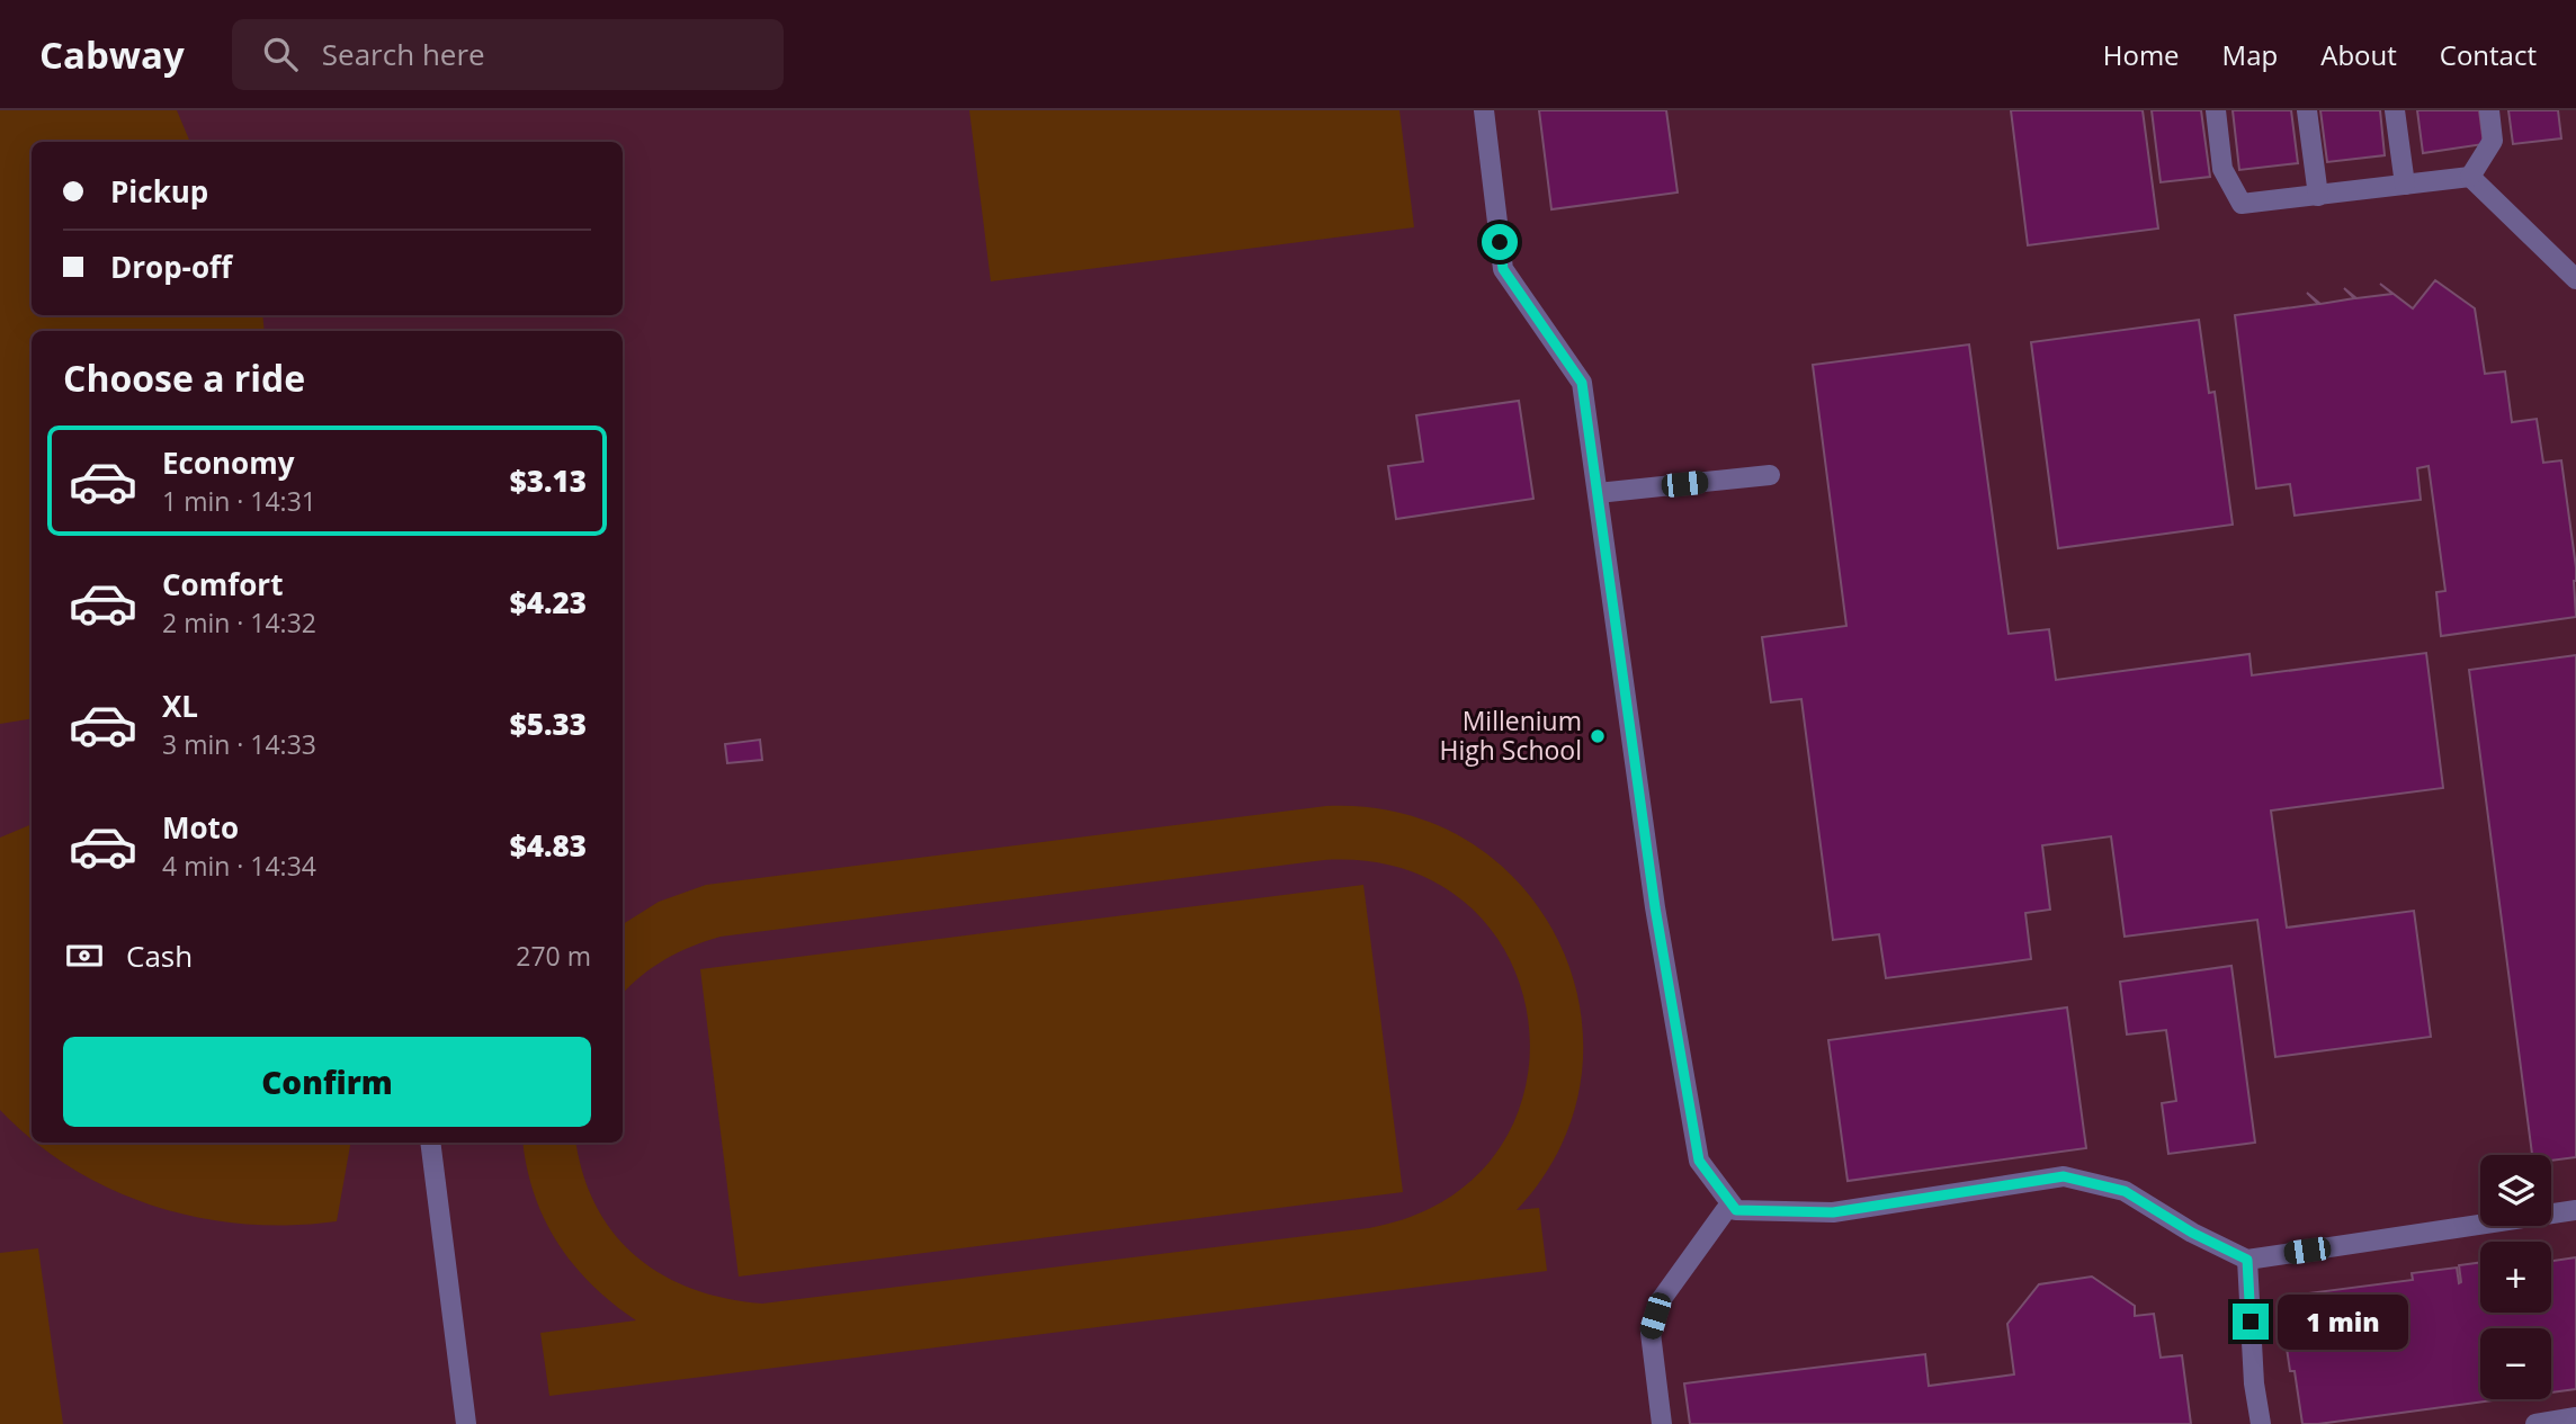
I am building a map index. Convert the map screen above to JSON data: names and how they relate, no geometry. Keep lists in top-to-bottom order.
{
  "places": ["Millenium High School"],
  "page": {
    "header": "Cabway",
    "search": "Search here",
    "nav": [
      "Home",
      "Map",
      "About",
      "Contact"
    ],
    "banner": ["Pickup", "Drop-off"],
    "heading": "Choose a ride",
    "list": [
      {
        "name": "Economy",
        "note": "1 min · 14:31",
        "value": "$3.13"
      },
      {
        "name": "Comfort",
        "note": "2 min · 14:32",
        "value": "$4.23"
      },
      {
        "name": "XL",
        "note": "3 min · 14:33",
        "value": "$5.33"
      },
      {
        "name": "Moto",
        "note": "4 min · 14:34",
        "value": "$4.83"
      }
    ],
    "pay": ["Cash", "270 m"],
    "buttons": "Confirm",
    "map_buttons": ["+", "−"],
    "bubble": "1 min"
  }
}
